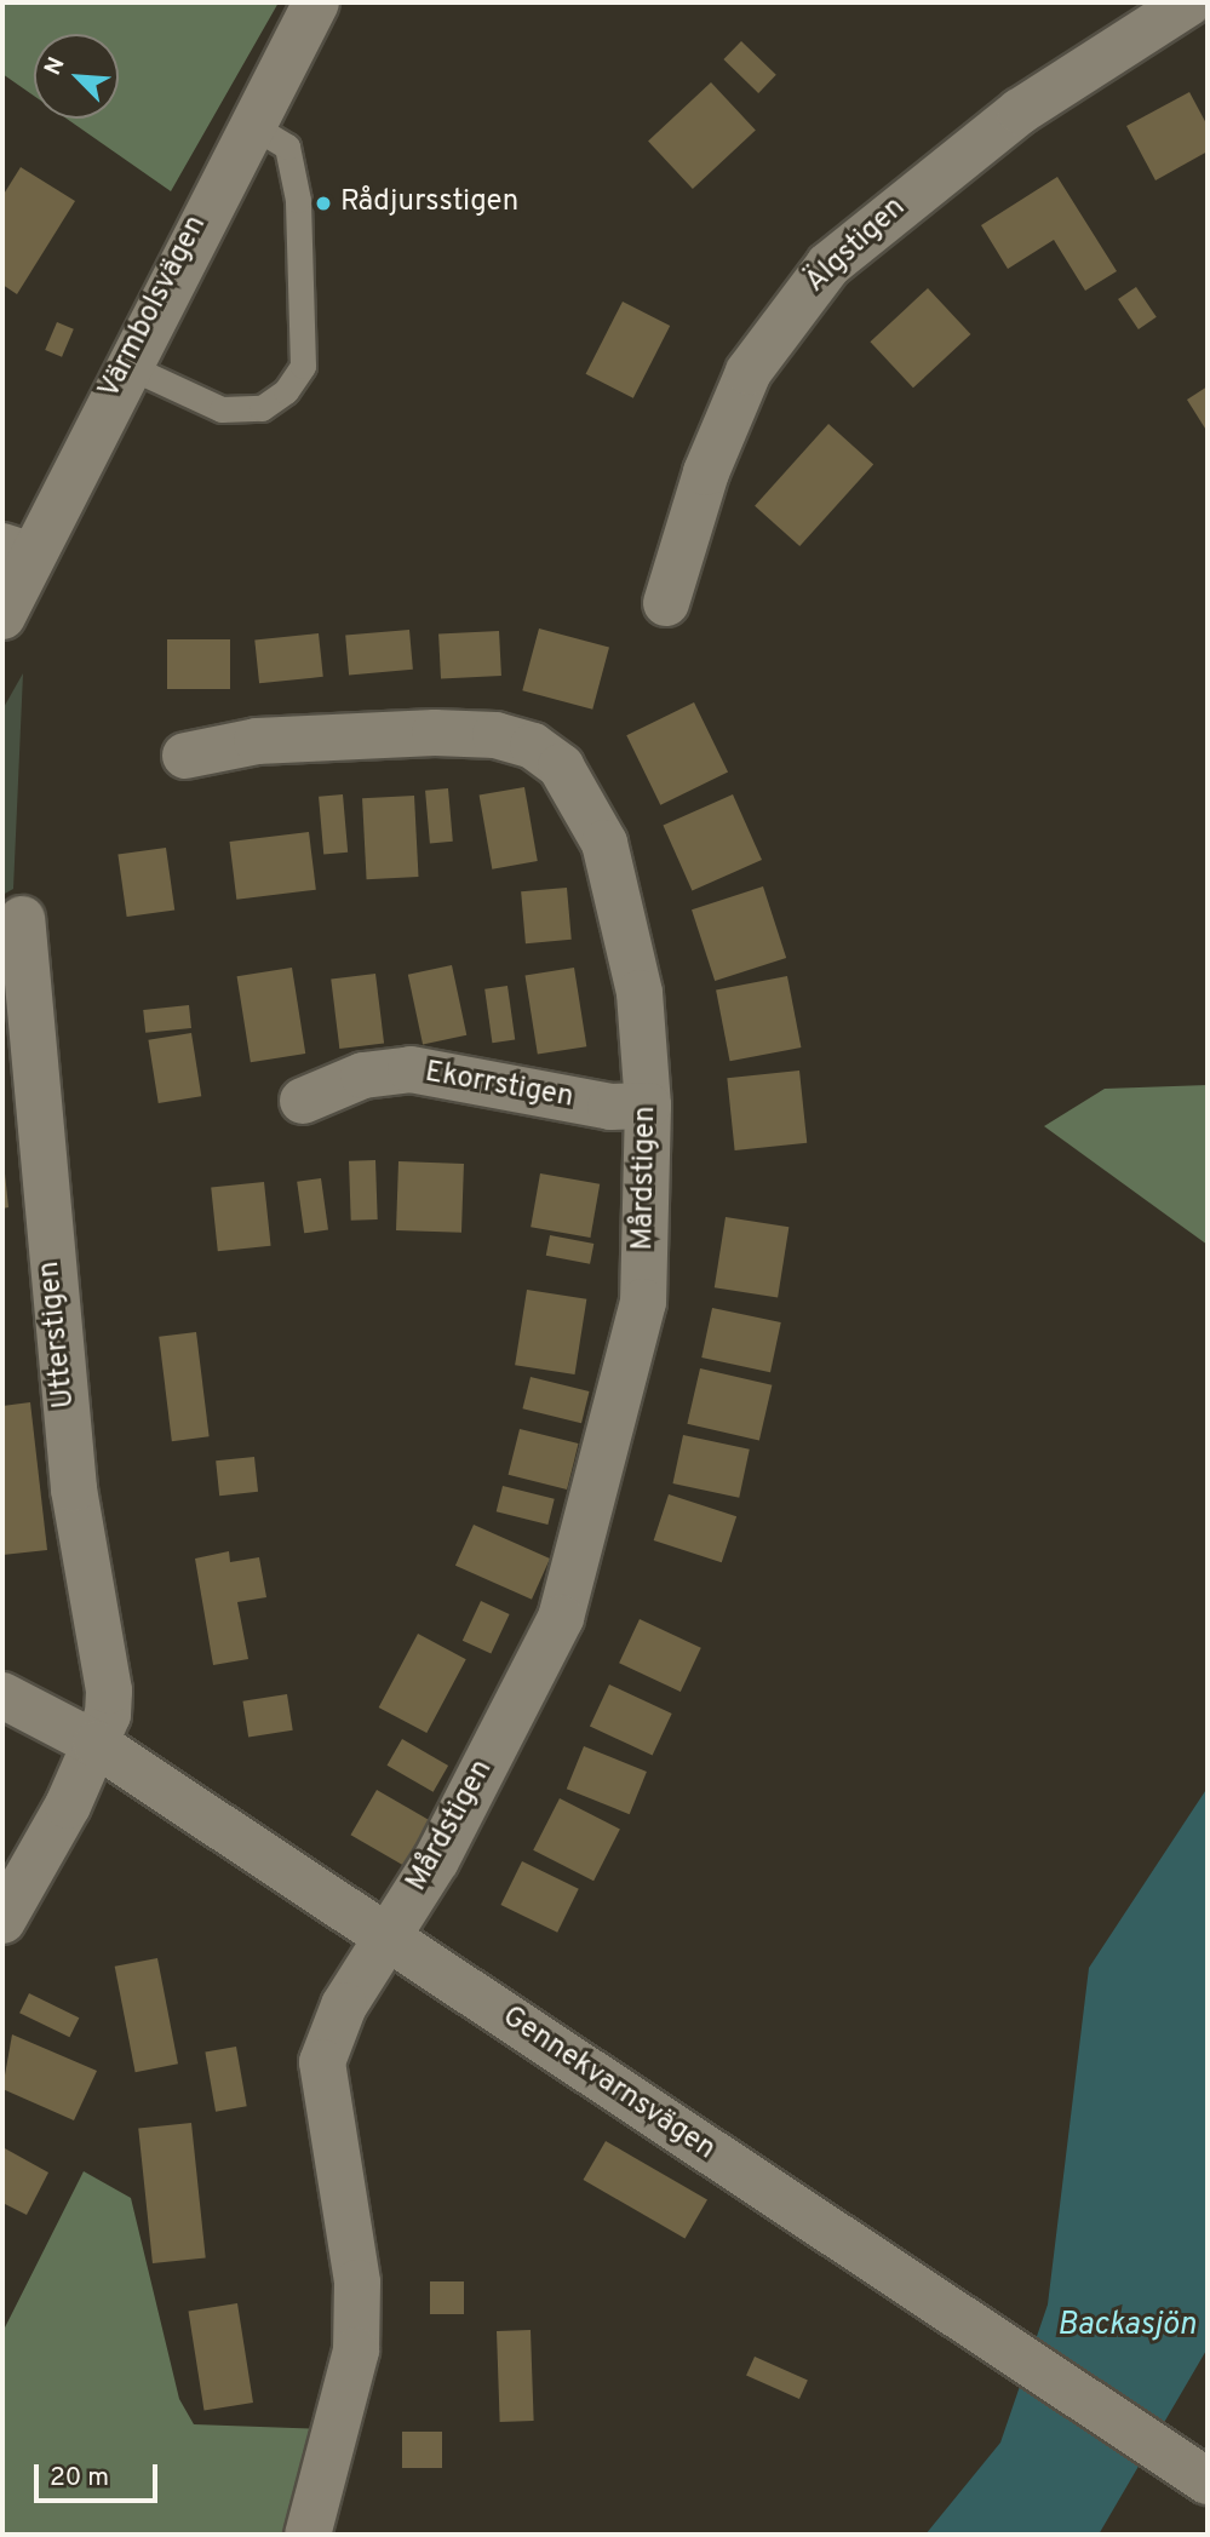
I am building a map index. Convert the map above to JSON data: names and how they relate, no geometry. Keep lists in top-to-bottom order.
{
  "streets": {
    "street": [
      "Älgstigen",
      "Värmbolsvägen",
      "Ekorrstigen",
      "Mårdstigen",
      "Utterstigen",
      "Gennekvarnsvägen"
    ]
  },
  "crossings": [
    ["Ekorrstigen", "Mårdstigen"],
    ["Mårdstigen", "Gennekvarnsvägen"],
    ["Utterstigen", "Gennekvarnsvägen"]
  ],
  "water": ["Backasjön"],
  "places": ["Rådjursstigen"],
  "scale_bar": "20 m",
  "north": "top left"
}
